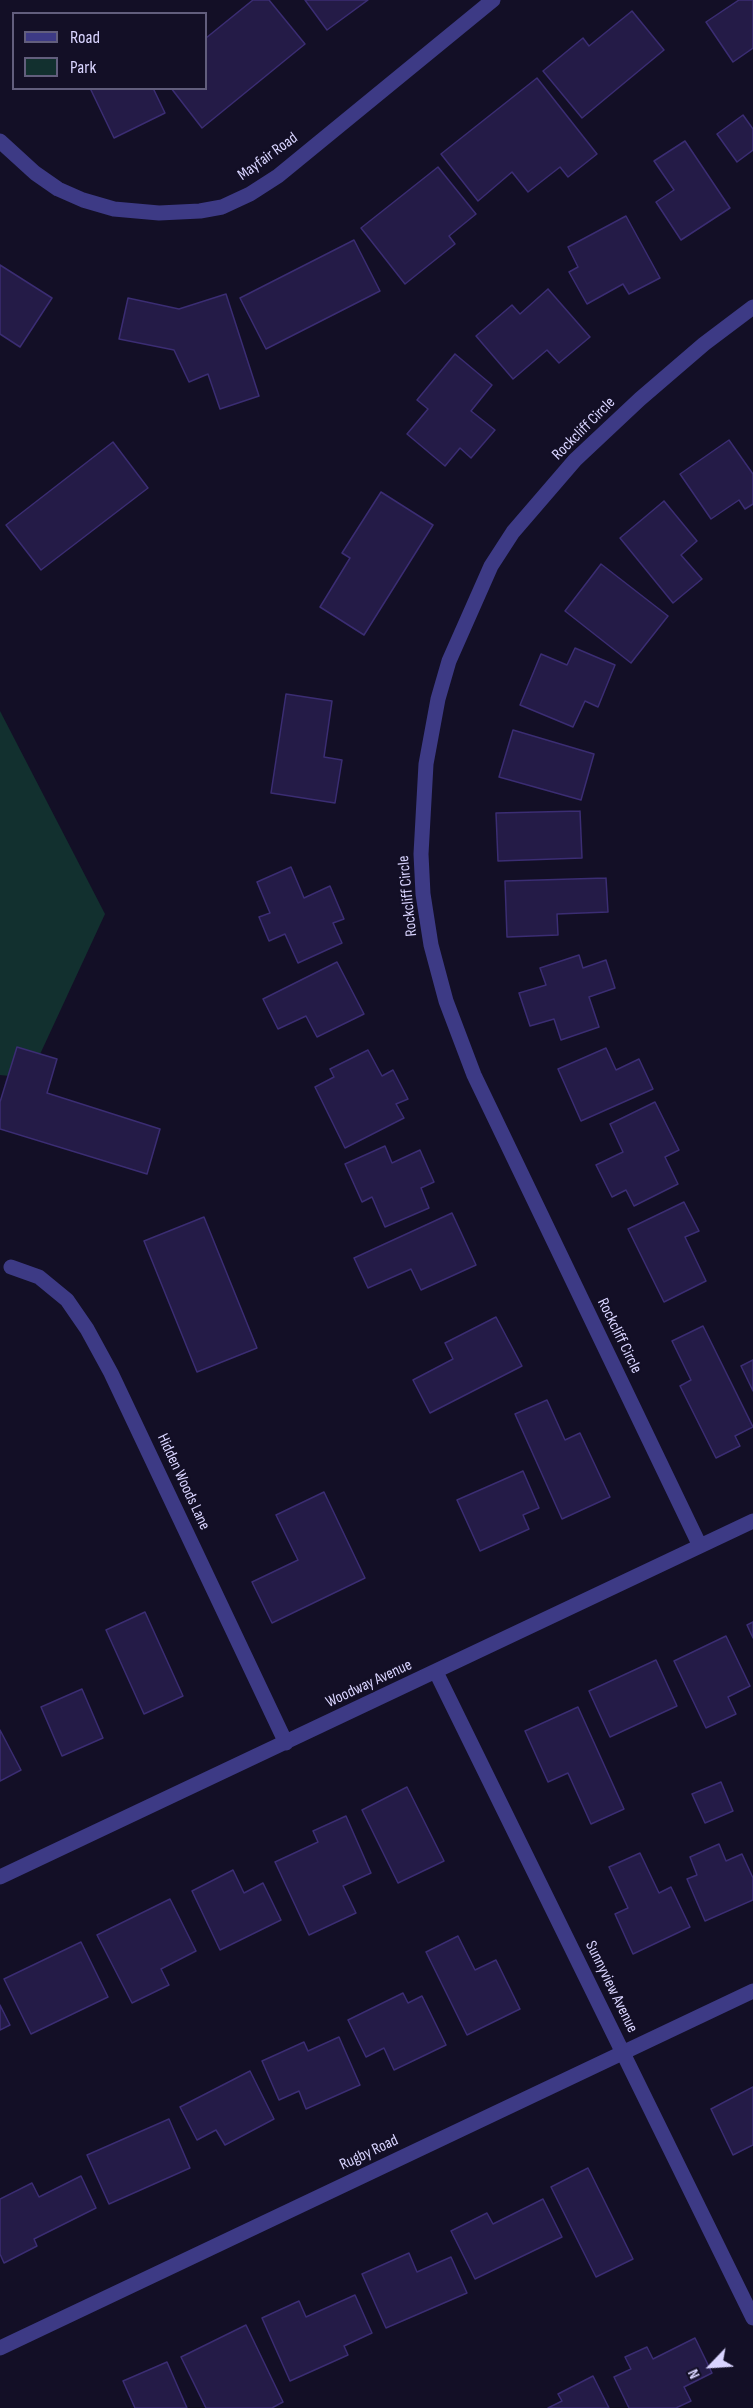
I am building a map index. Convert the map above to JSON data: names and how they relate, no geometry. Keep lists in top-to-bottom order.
{
  "streets": {
    "street": [
      "Mayfair Road",
      "Rockcliff Circle",
      "Hidden Woods Lane",
      "Woodway Avenue",
      "Sunnyview Avenue",
      "Rugby Road"
    ]
  },
  "crossings": [
    ["Rockcliff Circle", "Woodway Avenue"],
    ["Hidden Woods Lane", "Woodway Avenue"],
    ["Woodway Avenue", "Sunnyview Avenue"],
    ["Sunnyview Avenue", "Rugby Road"]
  ],
  "legend": ["Road", "Park"],
  "north": "bottom left"
}
